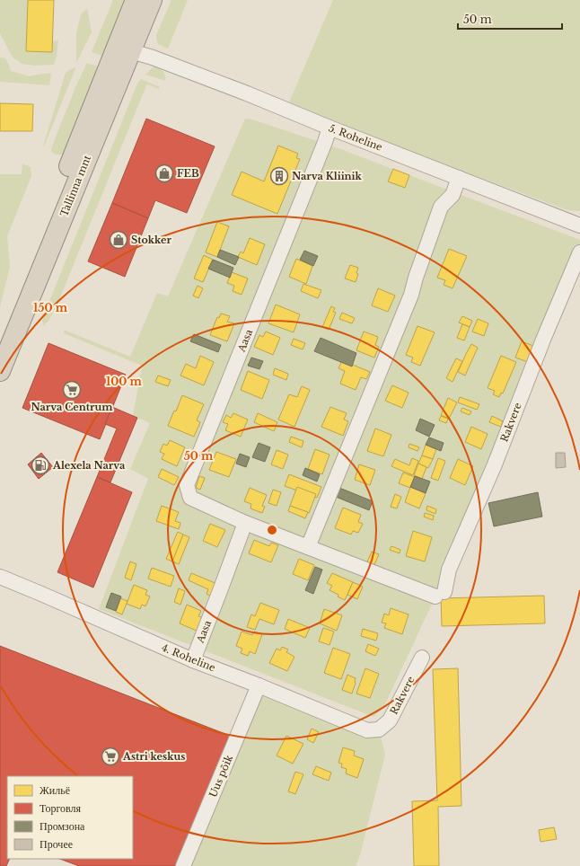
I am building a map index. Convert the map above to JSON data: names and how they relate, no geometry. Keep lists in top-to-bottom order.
{
  "streets": {
    "highway": ["Tallinna mnt"],
    "street": [
      "5. Roheline",
      "Aasa",
      "Rakvere",
      "4. Roheline",
      "Uus põik"
    ]
  },
  "crossings": [
    ["5. Roheline", "Tallinna mnt"],
    ["5. Roheline", "Aasa"],
    ["Aasa", "Rakvere"],
    ["Aasa", "4. Roheline"],
    ["Rakvere", "4. Roheline"],
    ["4. Roheline", "Uus põik"]
  ],
  "places": {
    "shop": ["FEB", "Stokker"],
    "building": ["Narva Kliinik"],
    "supermarket": ["Narva Centrum", "Astri keskus"],
    "fuel station": ["Alexela Narva"]
  },
  "legend": [
    "Жильё",
    "Торговля",
    "Промзона",
    "Прочее"
  ],
  "scale_bar": "50 m",
  "rings": ["150 m", "100 m", "50 m"]
}
